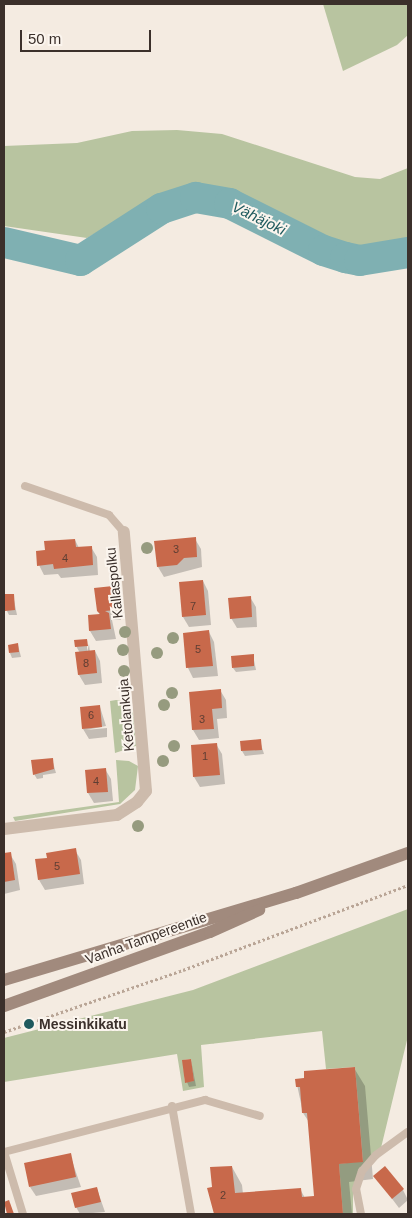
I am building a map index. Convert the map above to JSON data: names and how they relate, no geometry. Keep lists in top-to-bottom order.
{
  "streets": {
    "main road": ["Vanha Tampereentie"],
    "street": ["Kallaspolku", "Ketolankuja"]
  },
  "crossings": [
    ["Kallaspolku", "Ketolankuja"]
  ],
  "water": ["Vähäjoki"],
  "places": ["Messinkikatu"],
  "house_numbers": [
    "3",
    "4",
    "7",
    "5",
    "8",
    "6",
    "3",
    "1",
    "4",
    "5",
    "2"
  ],
  "scale_bar": "50 m"
}
